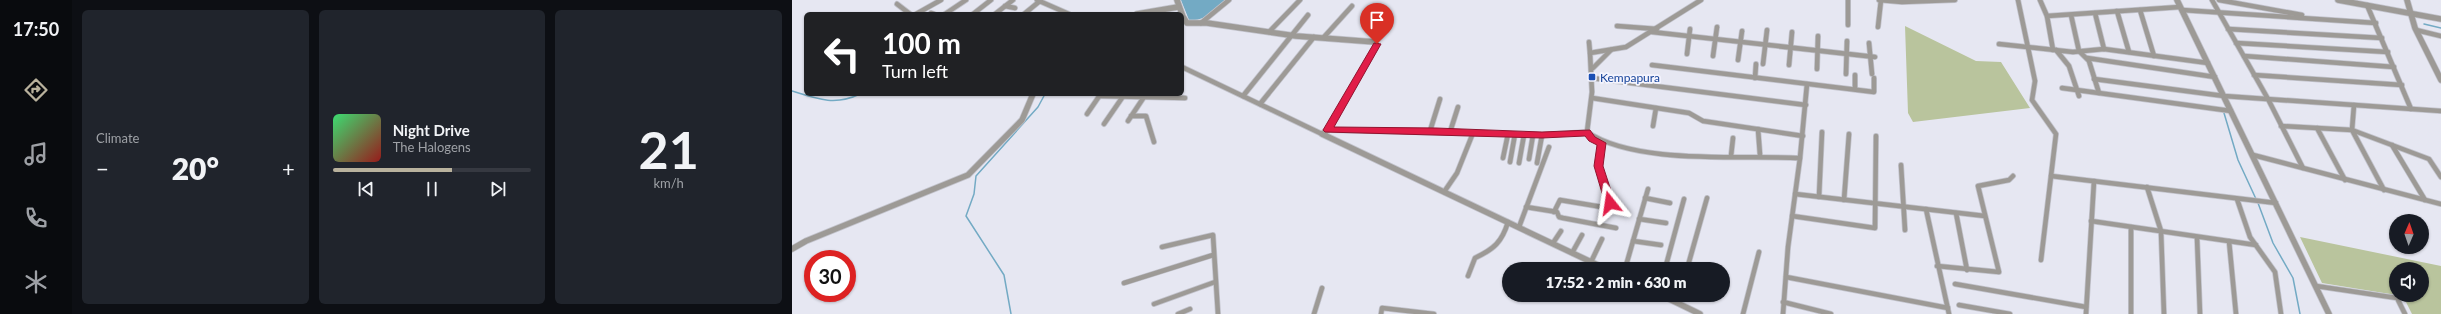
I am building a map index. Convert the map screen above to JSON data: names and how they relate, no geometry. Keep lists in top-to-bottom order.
{
  "places": {
    "transit": ["Kempapura"]
  },
  "north": "top",
  "page": {
    "tabs": "17:50",
    "tile": [
      "Climate",
      ["21", "km/h"]
    ],
    "turn": ["100 m", "Turn left"],
    "song": ["Night Drive", "The Halogens"],
    "heat": ["−", "20°", "+"],
    "limit": "30",
    "trip": "17:52 · 2 min · 630 m"
  }
}
